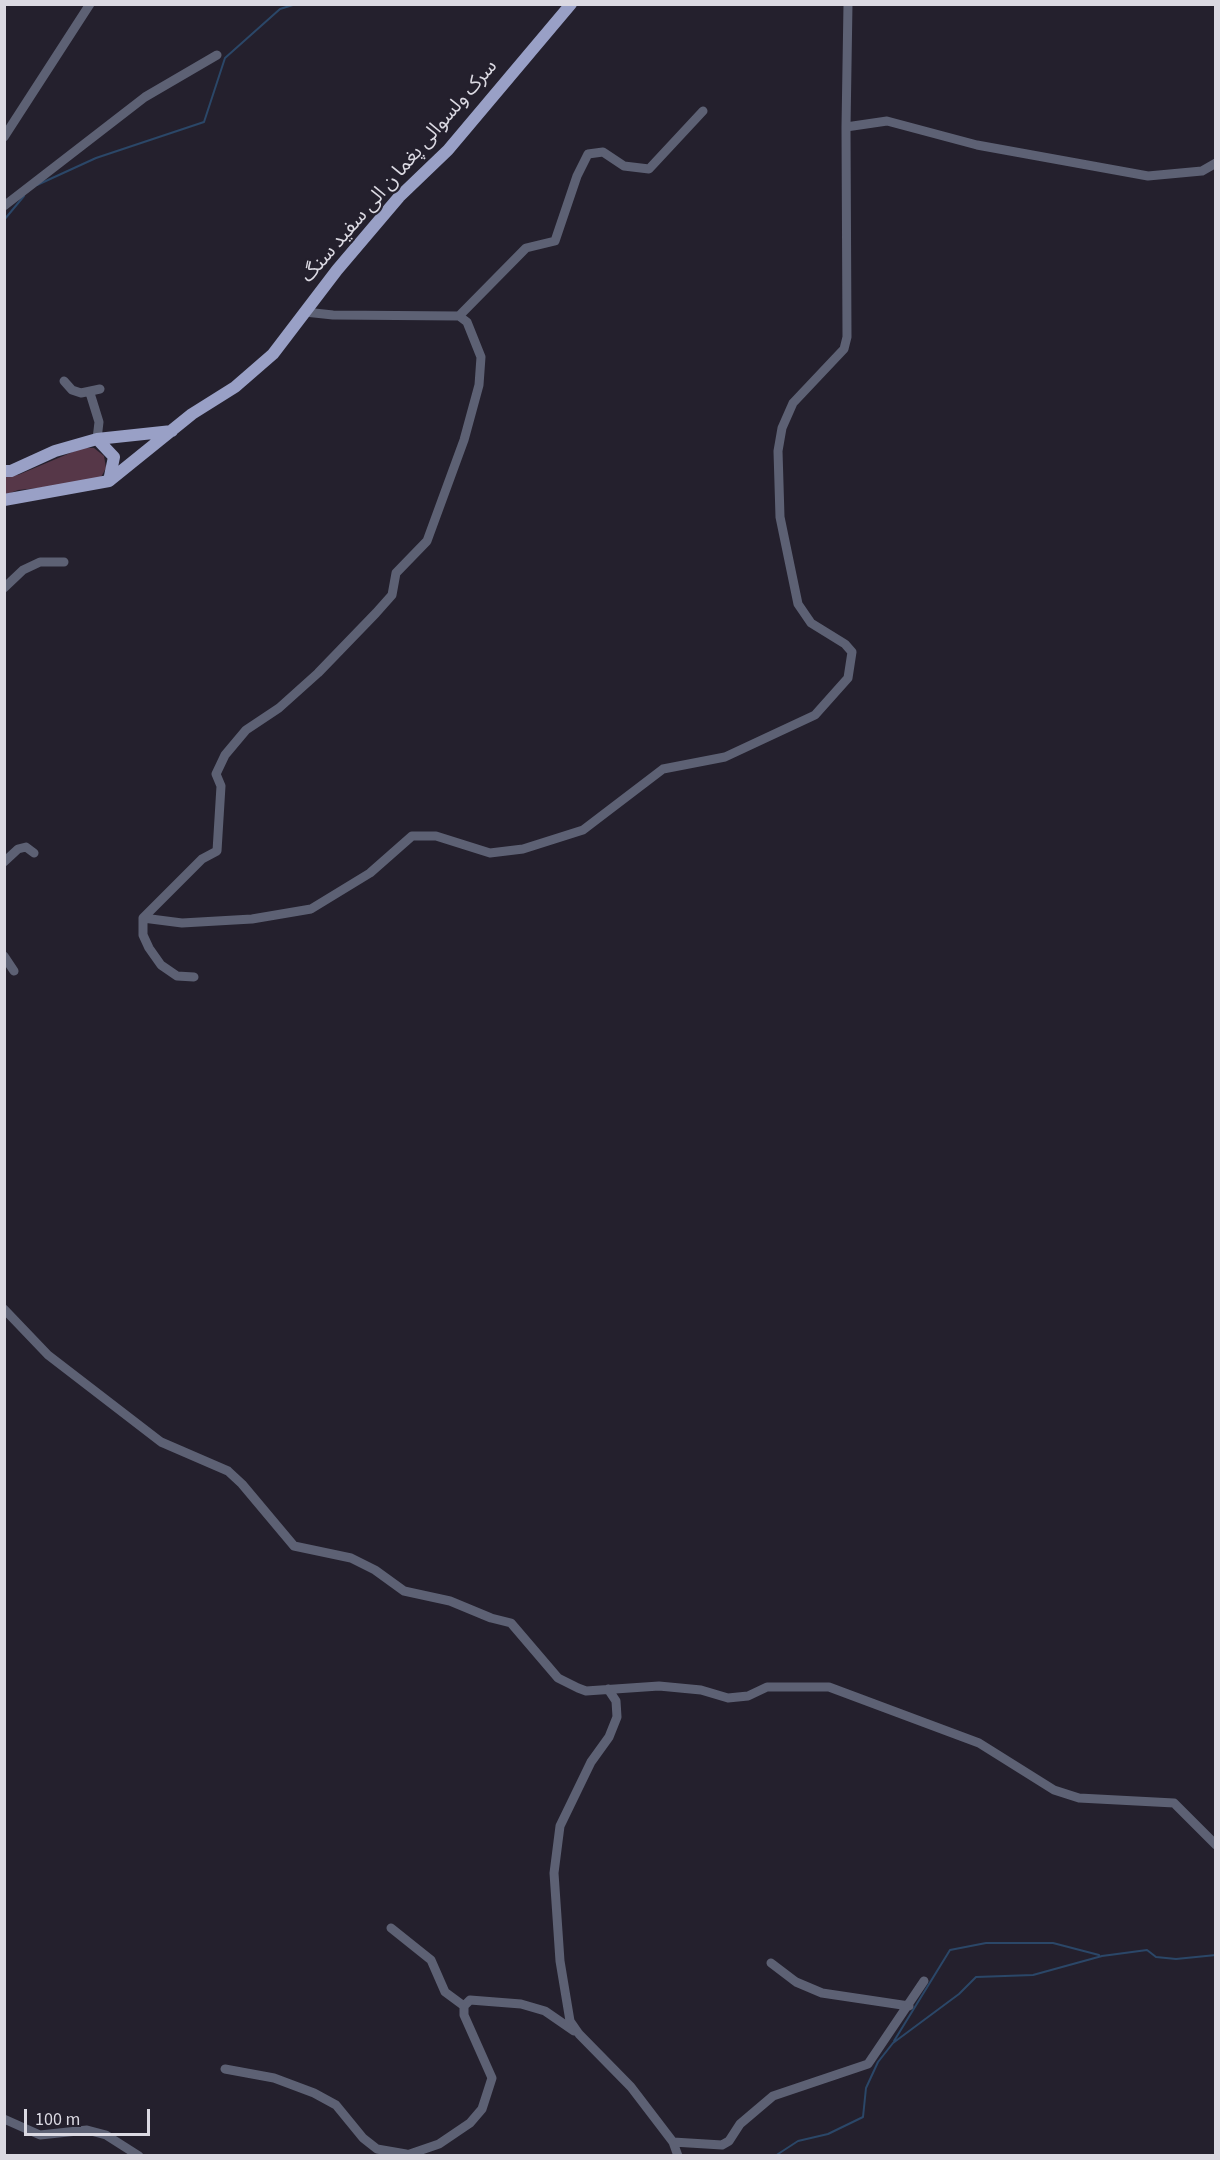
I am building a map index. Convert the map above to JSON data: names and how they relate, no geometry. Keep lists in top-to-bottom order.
{
  "streets": {
    "main road": ["سرک ولسوالی پغما ن الی سفید سنگ"]
  },
  "scale_bar": "100 m"
}
